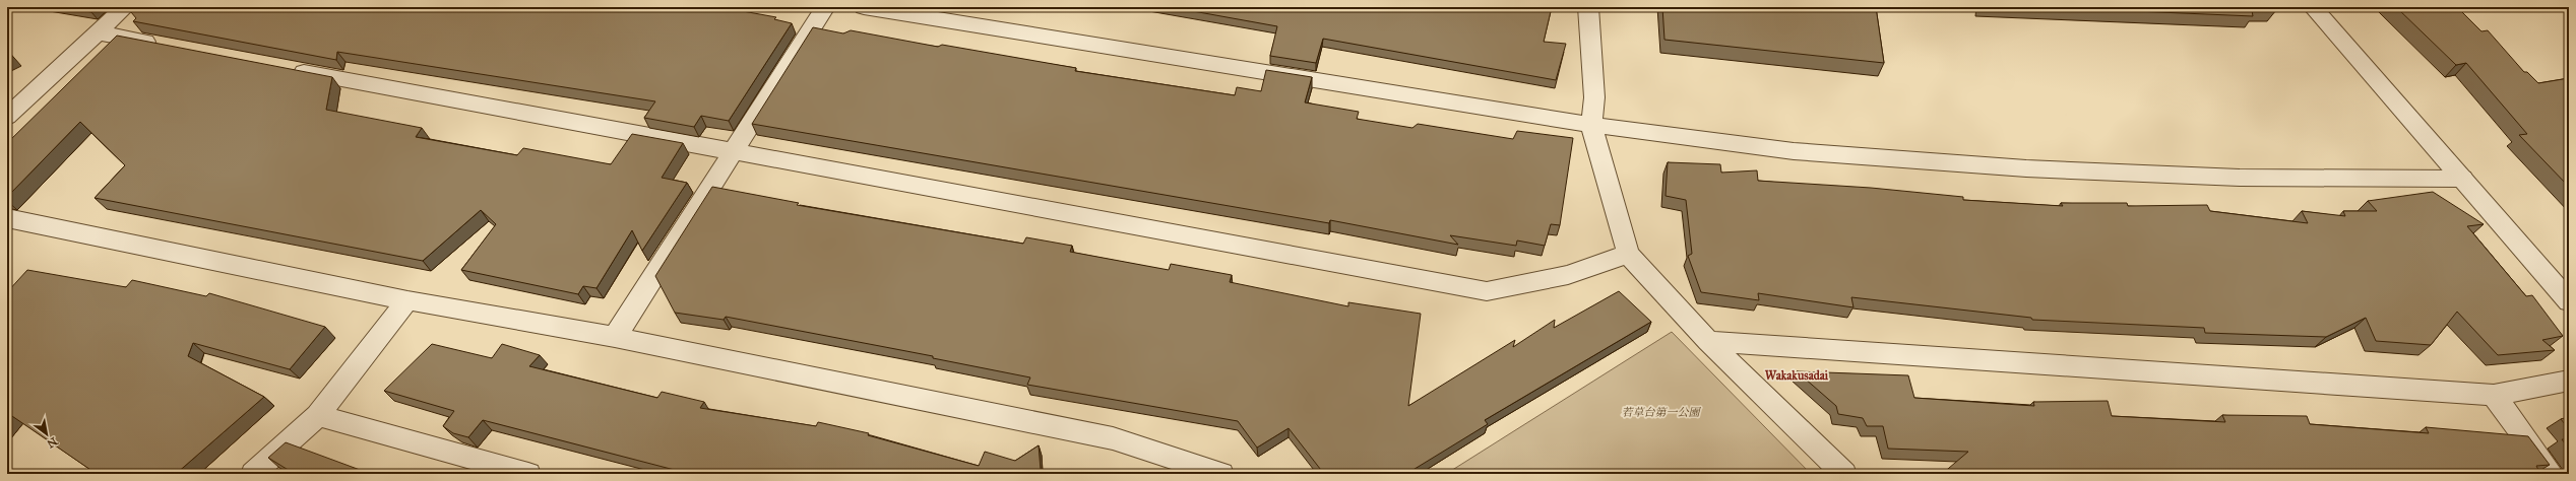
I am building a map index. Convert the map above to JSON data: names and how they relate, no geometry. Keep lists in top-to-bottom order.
{
  "districts": ["Wakakusadai"],
  "parks": ["若草台第一公園"],
  "north": "bottom right"
}
